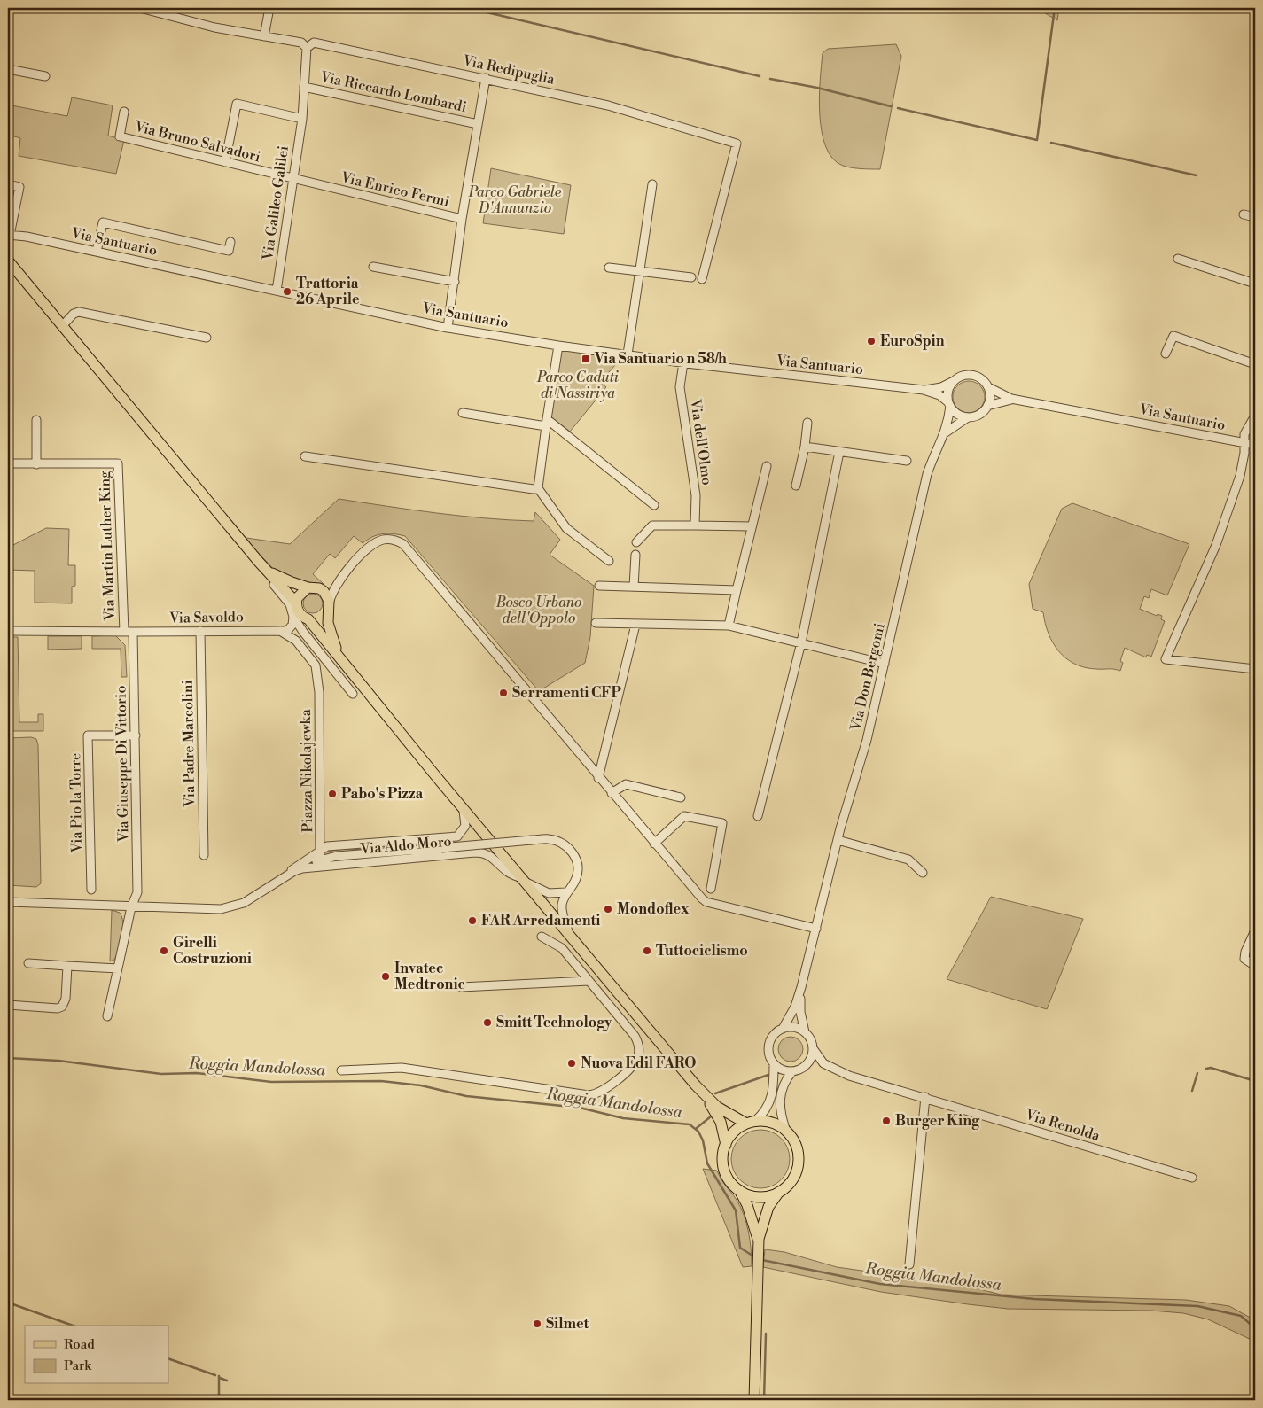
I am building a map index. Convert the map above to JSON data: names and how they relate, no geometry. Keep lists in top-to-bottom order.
{
  "streets": {
    "street": [
      "Via Redipuglia",
      "Via Riccardo Lombardi",
      "Via Bruno Salvadori",
      "Via Enrico Fermi",
      "Via Galileo Galilei",
      "Via Santuario",
      "Via dell'Olmo",
      "Via Martin Luther King",
      "Via Savoldo",
      "Via Don Bergomi",
      "Via Padre Marcolini",
      "Via Giuseppe Di Vittorio",
      "Piazza Nikolajewka",
      "Via Pio la Torre",
      "Via Aldo Moro",
      "Via Renolda"
    ]
  },
  "crossings": [
    ["Via Redipuglia", "Via Galileo Galilei"],
    ["Via Riccardo Lombardi", "Via Galileo Galilei"],
    ["Via Bruno Salvadori", "Via Enrico Fermi"],
    ["Via Bruno Salvadori", "Via Galileo Galilei"],
    ["Via Enrico Fermi", "Via Galileo Galilei"],
    ["Via Enrico Fermi", "Via Santuario"],
    ["Via Galileo Galilei", "Via Santuario"],
    ["Via Santuario", "Via dell'Olmo"],
    ["Via Santuario", "Via Don Bergomi"],
    ["Via Savoldo", "Via Padre Marcolini"],
    ["Via Savoldo", "Via Giuseppe Di Vittorio"],
    ["Via Savoldo", "Piazza Nikolajewka"],
    ["Via Don Bergomi", "Via Renolda"],
    ["Via Giuseppe Di Vittorio", "Via Pio la Torre"],
    ["Via Giuseppe Di Vittorio", "Via Aldo Moro"],
    ["Piazza Nikolajewka", "Via Aldo Moro"]
  ],
  "water": ["Roggia Mandolossa"],
  "parks": ["Parco Gabriele D'Annunzio", "Parco Caduti di Nassiriya", "Bosco Urbano dell'Oppolo"],
  "places": {
    "other": [
      "Trattoria 26 Aprile",
      "EuroSpin",
      "Serramenti CFP",
      "Pabo's Pizza",
      "Mondoflex",
      "FAR Arredamenti",
      "Girelli Costruzioni",
      "Tuttociclismo",
      "Invatec Medtronic",
      "Smitt Technology",
      "Nuova Edil FARO",
      "Burger King",
      "Silmet"
    ],
    "transit": ["Via Santuario n 58/h"]
  },
  "legend": ["Road", "Park"]
}
